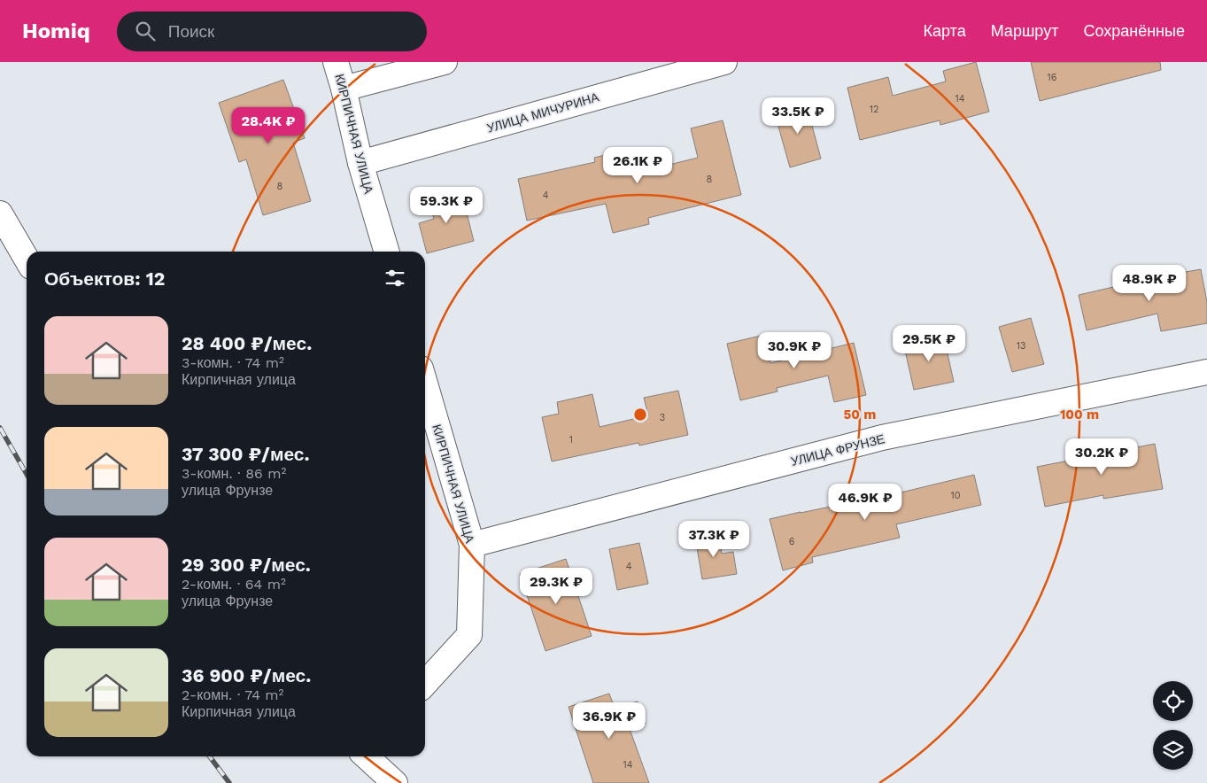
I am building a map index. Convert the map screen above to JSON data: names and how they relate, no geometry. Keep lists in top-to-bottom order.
{
  "streets": {
    "street": ["УЛИЦА МИЧУРИНА", "КИРПИЧНАЯ УЛИЦА", "УЛИЦА ФРУНЗЕ"]
  },
  "crossings": [
    ["УЛИЦА МИЧУРИНА", "КИРПИЧНАЯ УЛИЦА"],
    ["КИРПИЧНАЯ УЛИЦА", "УЛИЦА ФРУНЗЕ"]
  ],
  "house_numbers": [
    "16",
    "14",
    "12",
    "8",
    "8",
    "4",
    "13",
    "3",
    "1",
    "10",
    "6",
    "4",
    "14"
  ],
  "page": {
    "header": "Homiq",
    "search": "Поиск",
    "nav": ["Карта", "Маршрут", "Сохранённые"],
    "price": [
      "33.5K ₽",
      "28.4K ₽",
      "26.1K ₽",
      "59.3K ₽",
      "48.9K ₽",
      "29.5K ₽",
      "30.9K ₽",
      "30.2K ₽",
      "46.9K ₽",
      "37.3K ₽",
      "29.3K ₽",
      "36.9K ₽"
    ],
    "heading": "Объектов: 12",
    "list": [
      {
        "name": "28 400 ₽/мес.",
        "note": "3-комн. · 74 m² · Кирпичная улица"
      },
      {
        "name": "37 300 ₽/мес.",
        "note": "3-комн. · 86 m² · улица Фрунзе"
      },
      {
        "name": "29 300 ₽/мес.",
        "note": "2-комн. · 64 m² · улица Фрунзе"
      },
      {
        "name": "36 900 ₽/мес.",
        "note": "2-комн. · 74 m² · Кирпичная улица"
      }
    ]
  },
  "rings": ["50 m", "100 m"]
}
